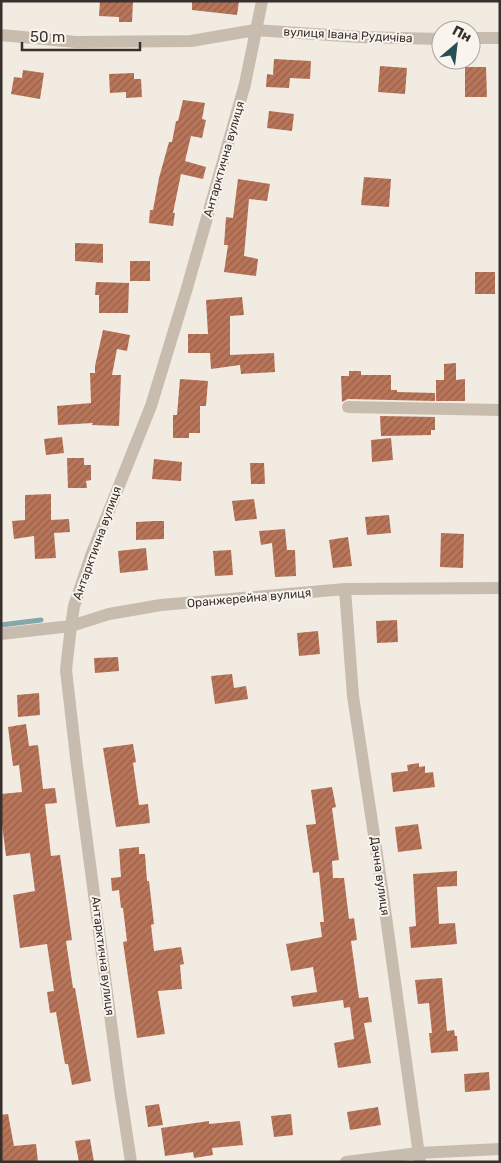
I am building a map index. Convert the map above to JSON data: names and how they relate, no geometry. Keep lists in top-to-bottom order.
{
  "streets": {
    "street": [
      "вулиця Івана Рудичіва",
      "Антарктична вулиця",
      "Оранжерейна вулиця",
      "Дачна вулиця"
    ]
  },
  "crossings": [
    ["вулиця Івана Рудичіва", "Антарктична вулиця"],
    ["Антарктична вулиця", "Оранжерейна вулиця"],
    ["Оранжерейна вулиця", "Дачна вулиця"]
  ],
  "scale_bar": "50 m",
  "north": "top right"
}
